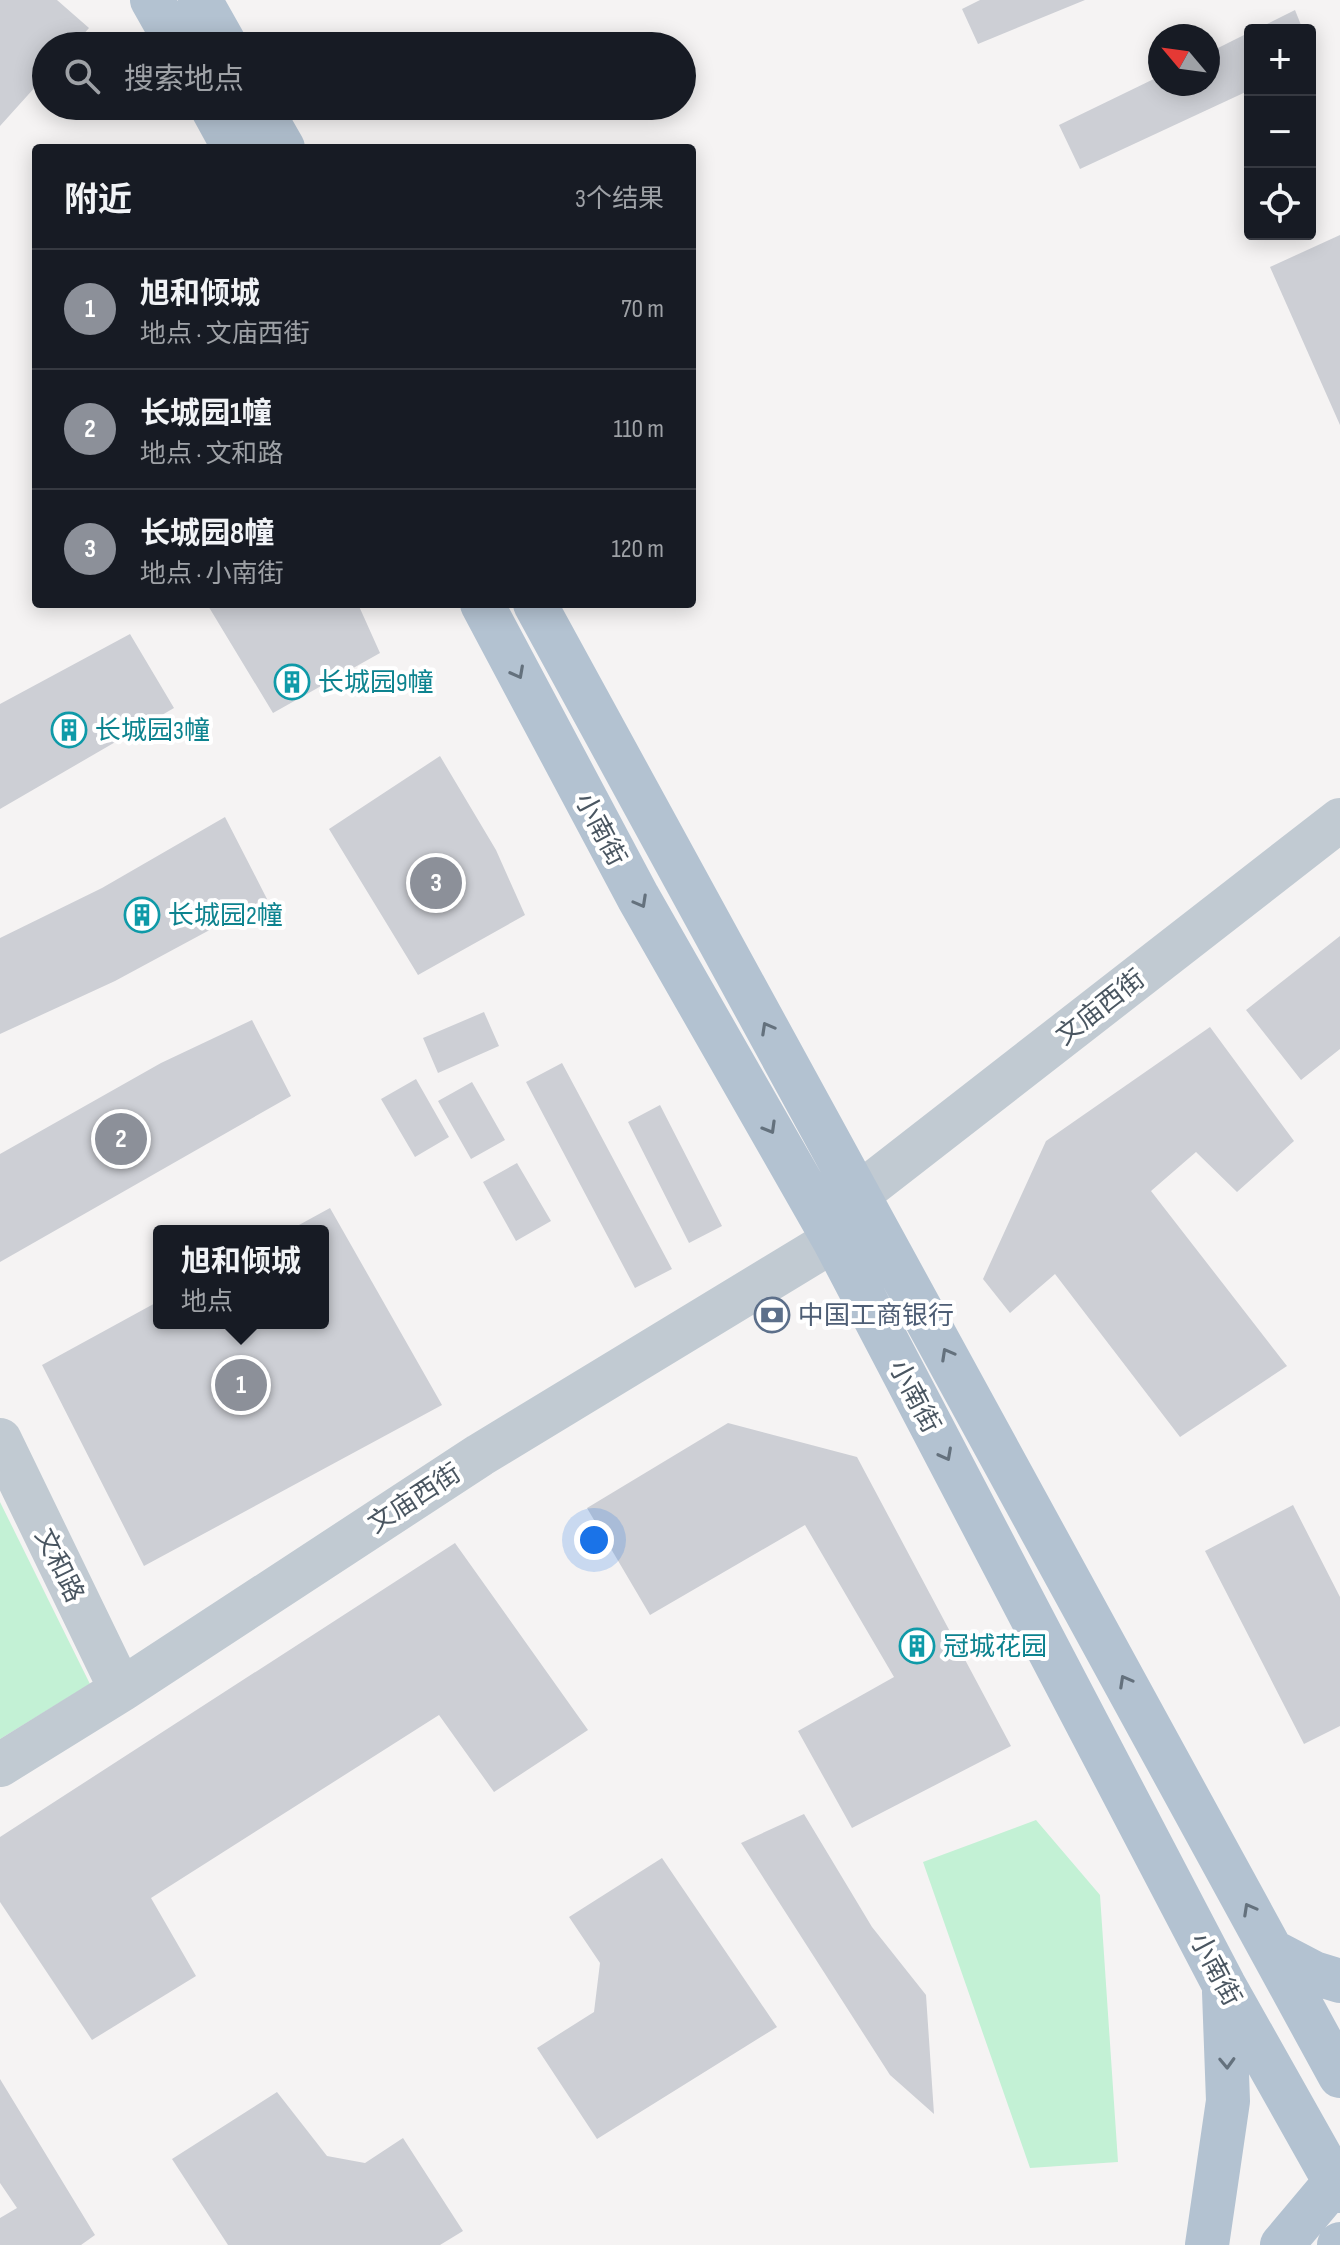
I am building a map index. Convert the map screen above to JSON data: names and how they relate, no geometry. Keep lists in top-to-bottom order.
{
  "streets": {
    "main road": ["小南街"],
    "street": ["文庙西街", "文和路"]
  },
  "crossings": [
    ["小南街", "文庙西街"],
    ["文庙西街", "文和路"]
  ],
  "places": {
    "building": [
      "长城园9幢",
      "长城园3幢",
      "长城园2幢",
      "冠城花园"
    ],
    "bank": ["中国工商银行"]
  },
  "north": "top left",
  "page": {
    "map_buttons": ["+", "−"],
    "search": "搜索地点",
    "heading": ["附近", "3个结果"],
    "list": [
      {
        "mark": "1",
        "name": "旭和倾城",
        "note": "地点 · 文庙西街",
        "value": "70 m"
      },
      {
        "mark": "2",
        "name": "长城园1幢",
        "note": "地点 · 文和路",
        "value": "110 m"
      },
      {
        "mark": "3",
        "name": "长城园8幢",
        "note": "地点 · 小南街",
        "value": "120 m"
      }
    ],
    "pins": ["3", "2", "1"],
    "popup": ["旭和倾城", "地点"]
  }
}
